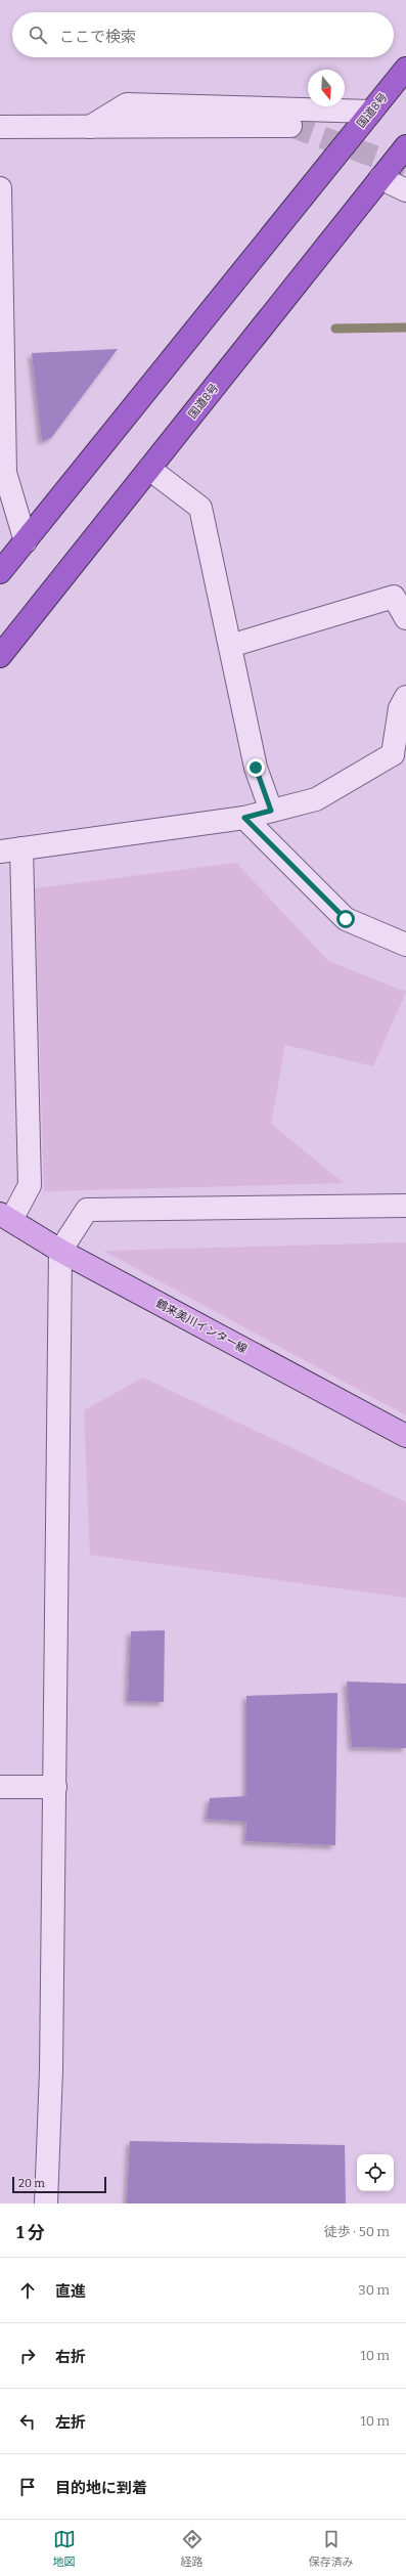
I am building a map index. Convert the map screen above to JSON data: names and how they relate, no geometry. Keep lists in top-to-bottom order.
{
  "streets": {
    "highway": ["国道8号"],
    "main road": ["鶴来美川インター線"]
  },
  "scale_bar": "20 m",
  "north": "bottom",
  "page": {
    "search": "ここで検索",
    "scale": "20 m",
    "heading": ["1 分", "徒歩 · 50 m"],
    "list": [
      ["直進", "30 m"],
      ["右折", "10 m"],
      ["左折", "10 m"],
      "目的地に到着"
    ],
    "nav": ["地図", "経路", "保存済み"]
  }
}
